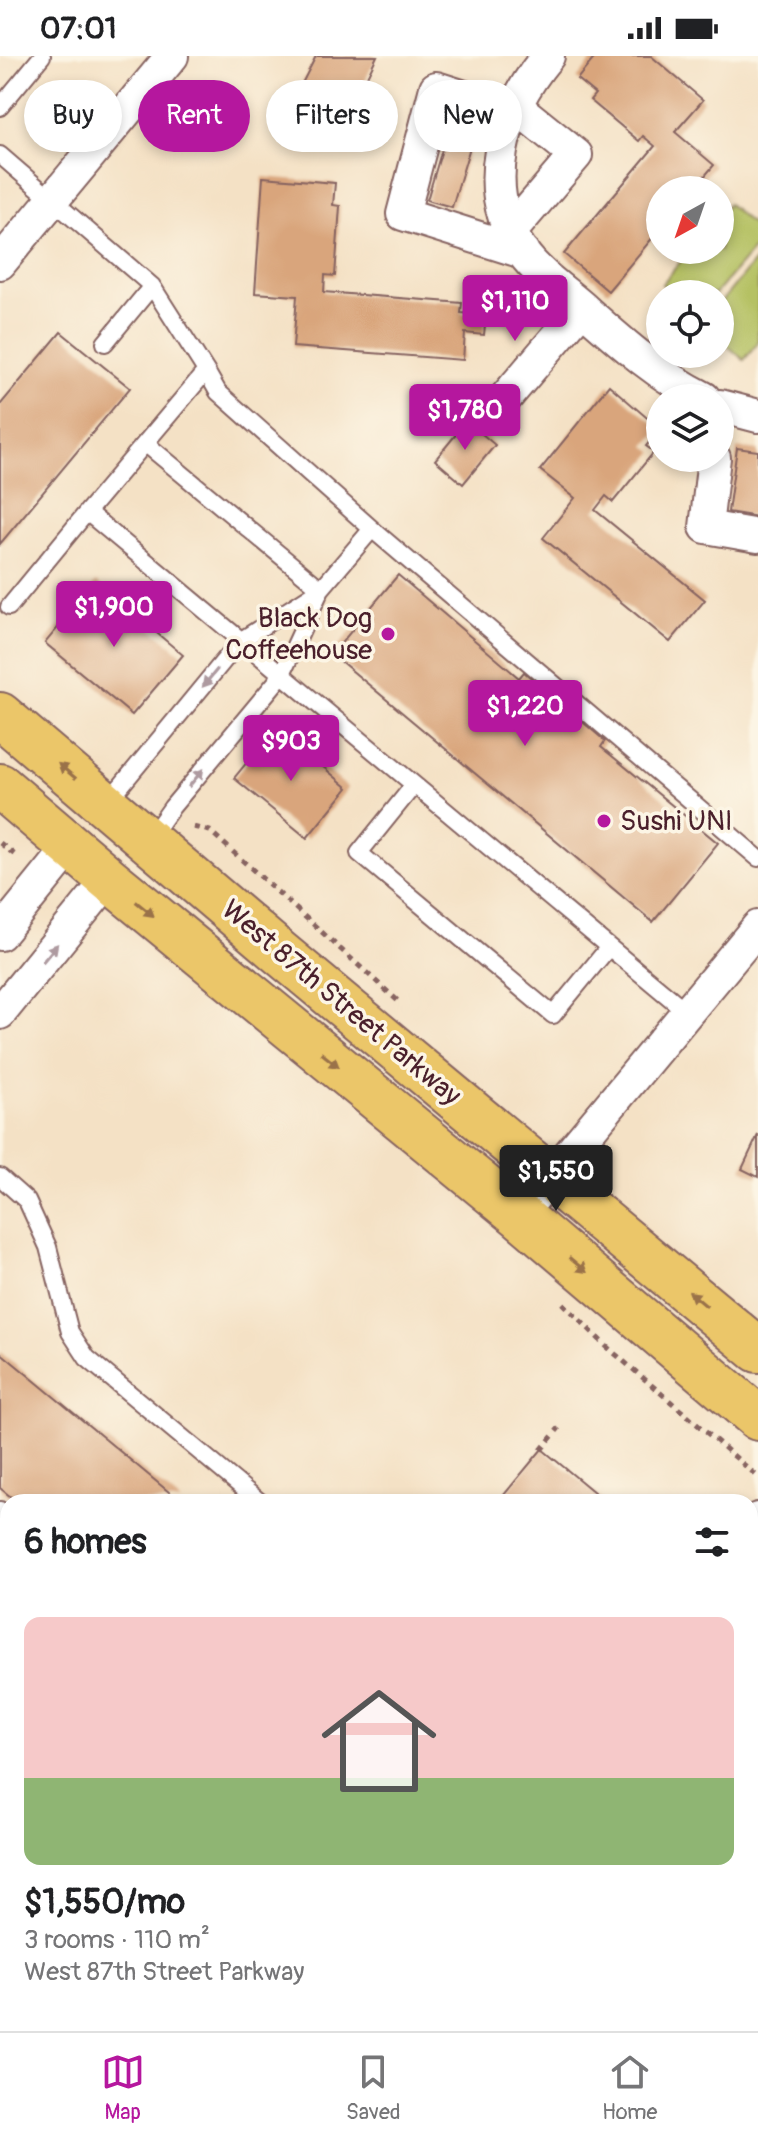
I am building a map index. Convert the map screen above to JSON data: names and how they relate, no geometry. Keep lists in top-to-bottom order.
{
  "streets": {
    "main road": ["West 87th Street Parkway"]
  },
  "places": ["Black Dog Coffeehouse", "Sushi UNI"],
  "north": "bottom left",
  "page": {
    "status": "07:01",
    "chip": [
      "Buy",
      "Rent",
      "Filters",
      "New"
    ],
    "price": [
      "$1,110",
      "$1,780",
      "$1,900",
      "$1,220",
      "$903",
      "$1,550"
    ],
    "heading": "6 homes",
    "list": [
      {
        "name": "$1,550/mo",
        "note": "3 rooms · 110 m² · West 87th Street Parkway"
      }
    ],
    "tabs": ["Map", "Saved", "Home"]
  }
}
